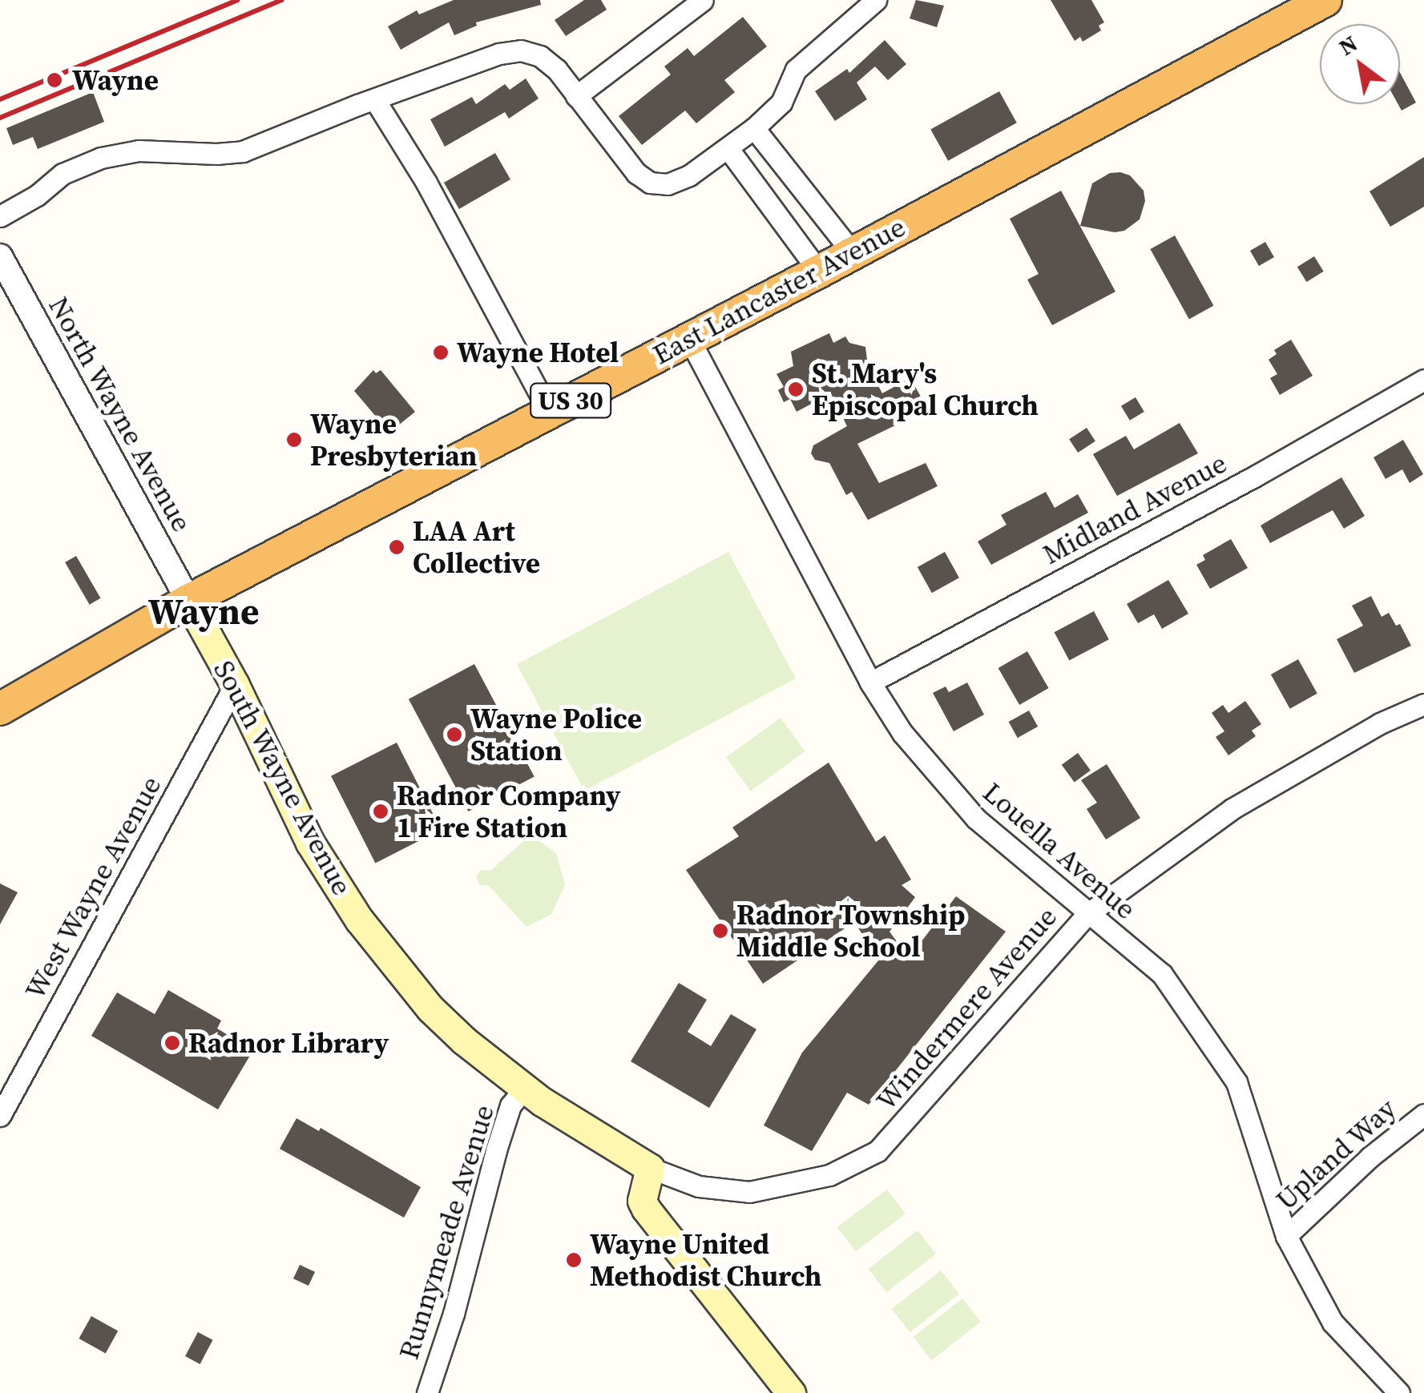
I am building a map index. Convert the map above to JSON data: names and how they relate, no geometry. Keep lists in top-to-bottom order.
{
  "streets": {
    "highway": ["East Lancaster Avenue", "US 30"],
    "main road": ["South Wayne Avenue"],
    "street": [
      "North Wayne Avenue",
      "Midland Avenue",
      "Louella Avenue",
      "West Wayne Avenue",
      "Windermere Avenue",
      "Upland Way",
      "Runnymeade Avenue"
    ]
  },
  "crossings": [
    ["East Lancaster Avenue", "US 30"],
    ["East Lancaster Avenue", "North Wayne Avenue"],
    ["East Lancaster Avenue", "South Wayne Avenue"],
    ["East Lancaster Avenue", "Louella Avenue"],
    ["US 30", "North Wayne Avenue"],
    ["US 30", "South Wayne Avenue"],
    ["North Wayne Avenue", "South Wayne Avenue"],
    ["Midland Avenue", "Louella Avenue"],
    ["South Wayne Avenue", "West Wayne Avenue"],
    ["South Wayne Avenue", "Windermere Avenue"],
    ["South Wayne Avenue", "Runnymeade Avenue"],
    ["Louella Avenue", "Windermere Avenue"],
    ["Louella Avenue", "Upland Way"]
  ],
  "districts": ["Wayne"],
  "places": [
    "Wayne",
    "Wayne Hotel",
    "St. Mary's Episcopal Church",
    "Wayne Presbyterian",
    "LAA Art Collective",
    "Wayne Police Station",
    "Radnor Company 1 Fire Station",
    "Radnor Township Middle School",
    "Radnor Library",
    "Wayne United Methodist Church"
  ],
  "north": "top left"
}
